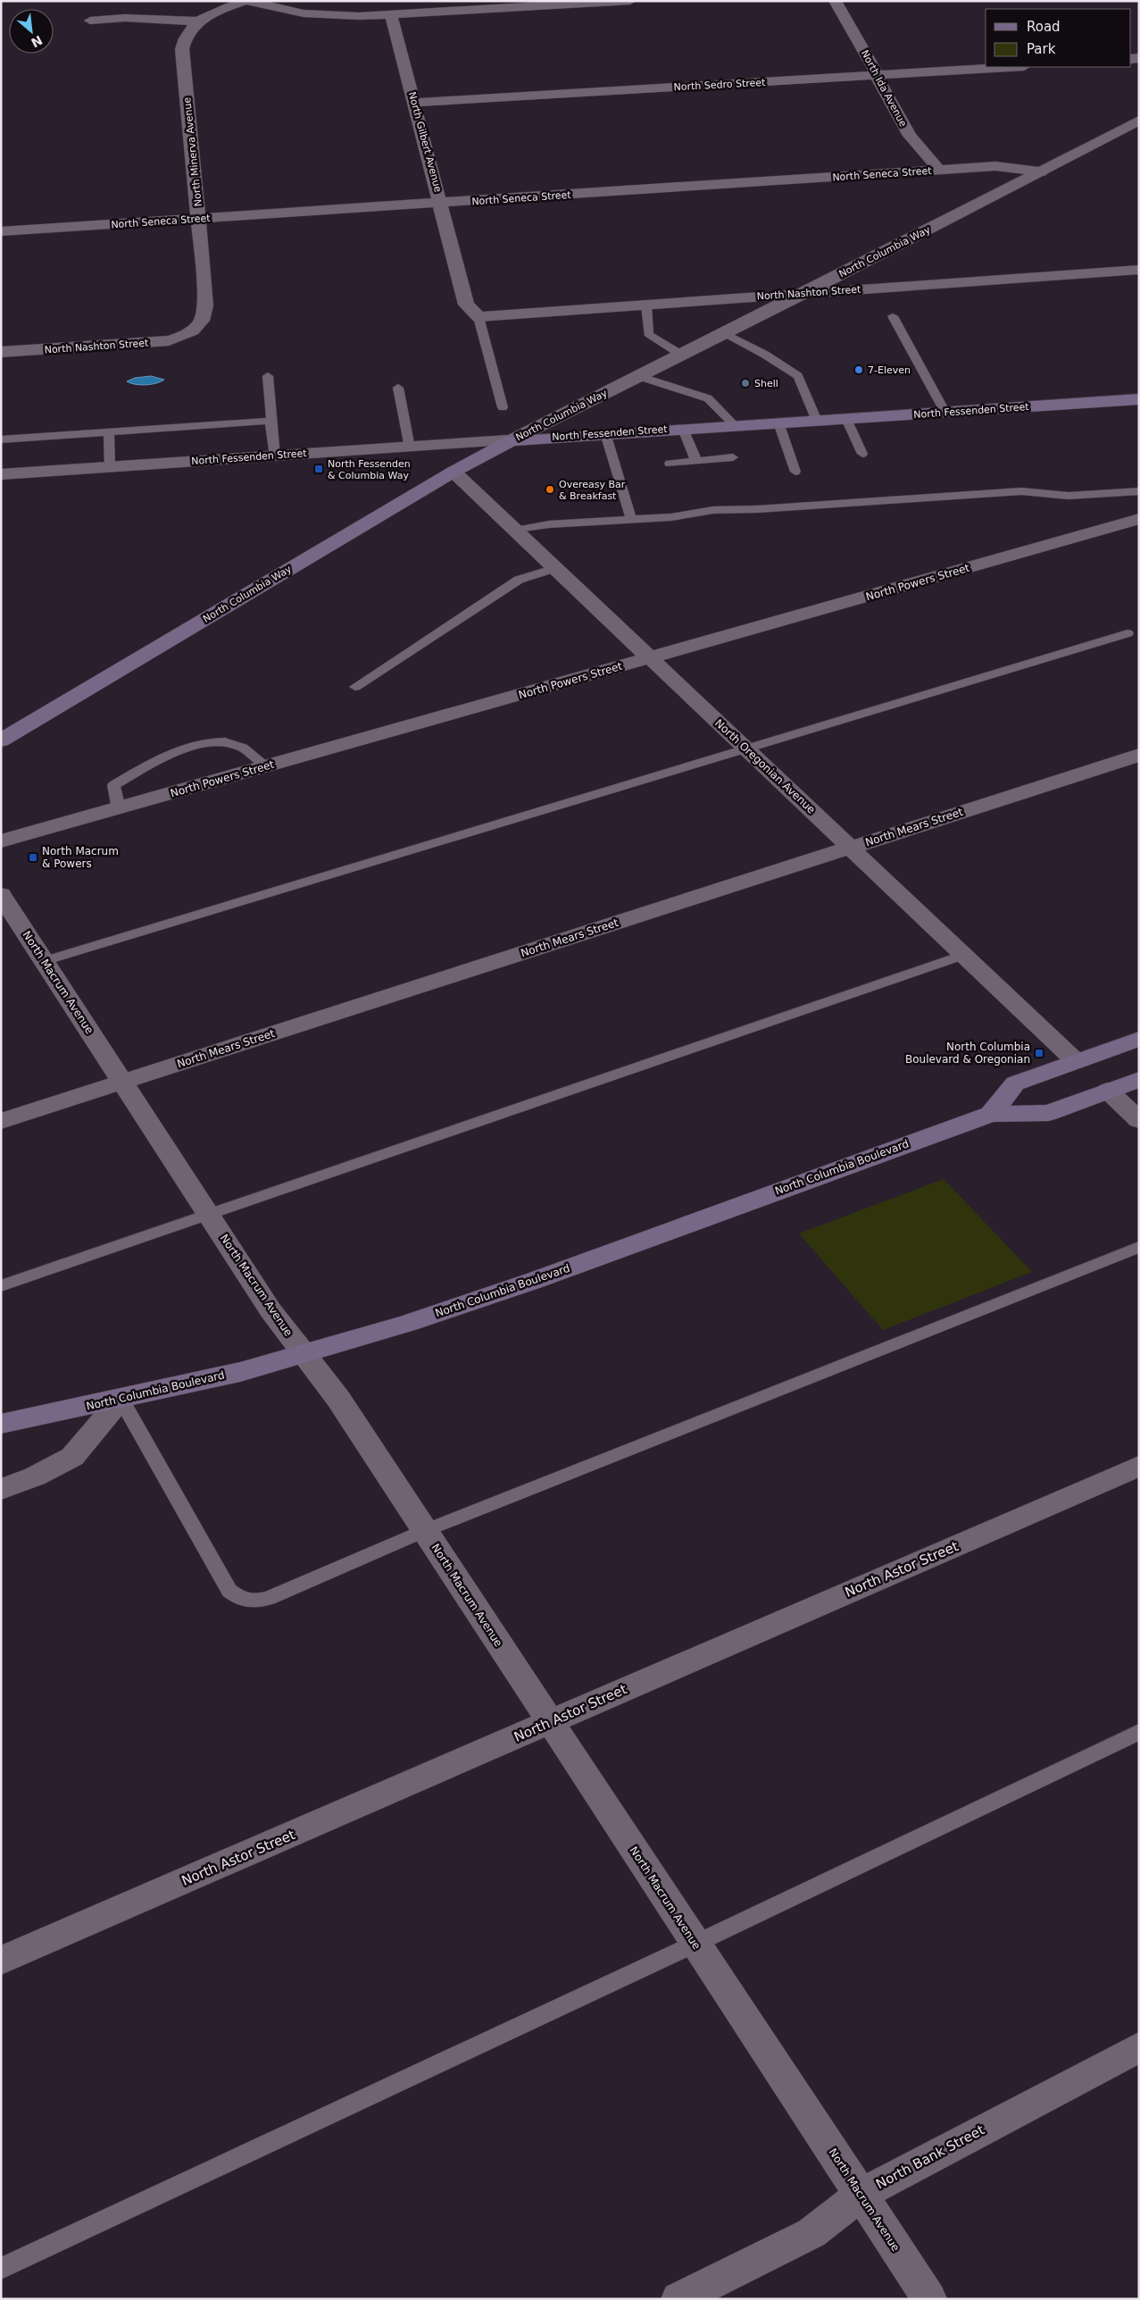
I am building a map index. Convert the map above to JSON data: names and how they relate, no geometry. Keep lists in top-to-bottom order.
{
  "streets": {
    "main road": ["North Columbia Way", "North Fessenden Street", "North Columbia Boulevard"],
    "street": [
      "North Sedro Street",
      "North Ida Avenue",
      "North Gilbert Avenue",
      "North Minerva Avenue",
      "North Seneca Street",
      "North Nashton Street",
      "North Powers Street",
      "North Oregonian Avenue",
      "North Mears Street",
      "North Macrum Avenue",
      "North Astor Street",
      "North Bank Street"
    ]
  },
  "crossings": [
    ["North Sedro Street", "North Ida Avenue"],
    ["North Sedro Street", "North Gilbert Avenue"],
    ["North Ida Avenue", "North Seneca Street"],
    ["North Gilbert Avenue", "North Seneca Street"],
    ["North Gilbert Avenue", "North Nashton Street"],
    ["North Minerva Avenue", "North Seneca Street"],
    ["North Minerva Avenue", "North Nashton Street"],
    ["North Seneca Street", "North Columbia Way"],
    ["North Columbia Way", "North Nashton Street"],
    ["North Columbia Way", "North Fessenden Street"],
    ["North Columbia Way", "North Oregonian Avenue"],
    ["North Powers Street", "North Oregonian Avenue"],
    ["North Oregonian Avenue", "North Mears Street"],
    ["North Mears Street", "North Macrum Avenue"],
    ["North Macrum Avenue", "North Columbia Boulevard"],
    ["North Macrum Avenue", "North Astor Street"],
    ["North Macrum Avenue", "North Bank Street"]
  ],
  "places": {
    "other": ["7-Eleven", "Shell", "Overeasy Bar & Breakfast"],
    "transit": ["North Fessenden & Columbia Way", "North Macrum & Powers", "North Columbia Boulevard & Oregonian"]
  },
  "legend": ["Road", "Park"],
  "north": "bottom right"
}
